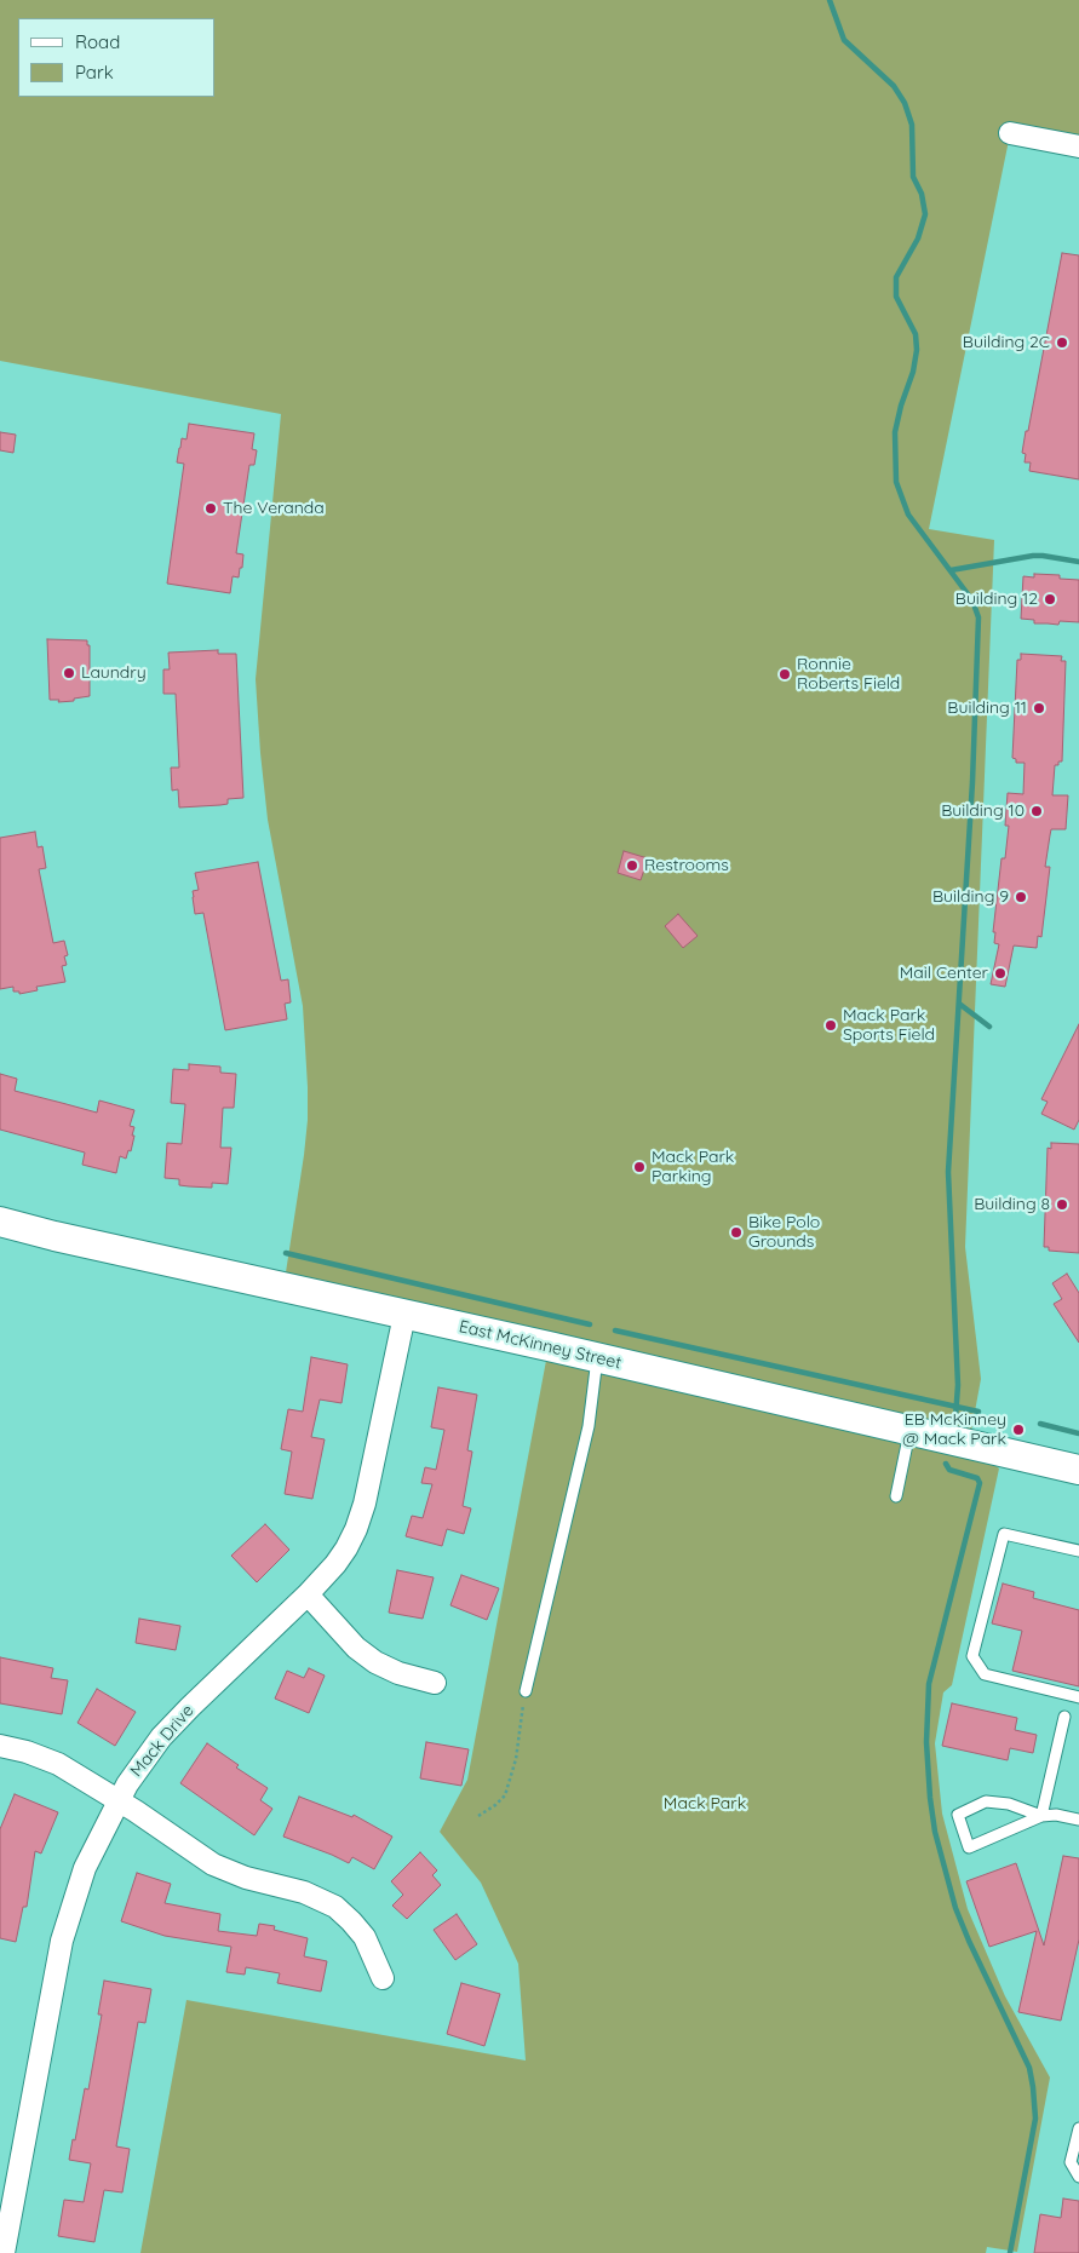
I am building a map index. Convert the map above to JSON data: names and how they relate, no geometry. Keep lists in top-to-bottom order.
{
  "streets": {
    "main road": ["East McKinney Street"],
    "street": ["Mack Drive"]
  },
  "crossings": [
    ["East McKinney Street", "Mack Drive"]
  ],
  "parks": ["Mack Park"],
  "places": [
    "Building 2C",
    "The Veranda",
    "Building 12",
    "Laundry",
    "Ronnie Roberts Field",
    "Building 11",
    "Building 10",
    "Restrooms",
    "Building 9",
    "Mail Center",
    "Mack Park Sports Field",
    "Mack Park Parking",
    "Building 8",
    "Bike Polo Grounds",
    "EB McKinney @ Mack Park"
  ],
  "legend": ["Road", "Park"]
}
